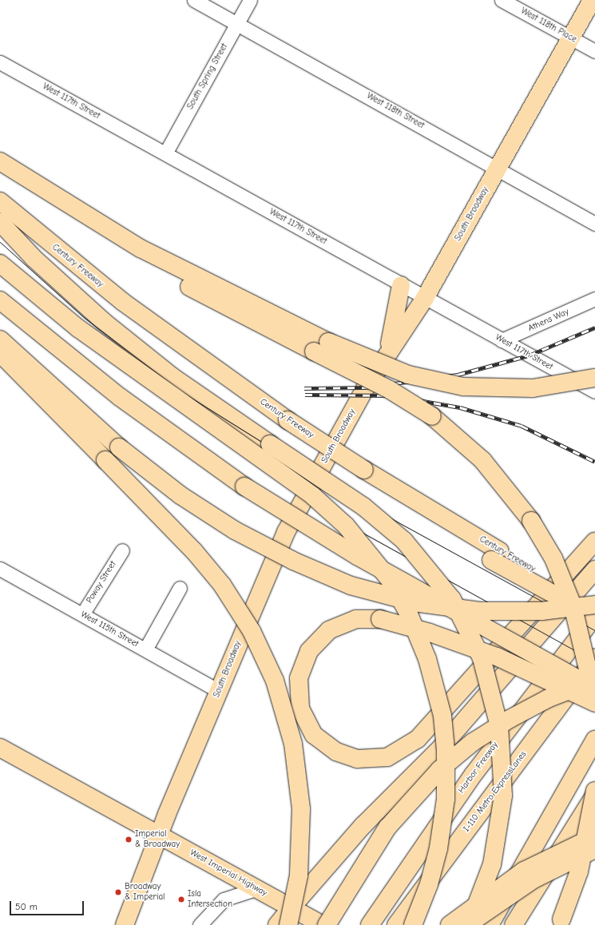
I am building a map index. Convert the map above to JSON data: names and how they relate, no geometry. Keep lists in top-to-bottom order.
{
  "streets": {
    "main road": [
      "South Broadway",
      "Century Freeway",
      "Harbor Freeway",
      "I-110 Metro ExpressLanes",
      "West Imperial Highway"
    ],
    "street": [
      "West 118th Place",
      "South Spring Street",
      "West 117th Street",
      "West 118th Street",
      "Athens Way",
      "Poway Street",
      "West 115th Street"
    ]
  },
  "crossings": [
    ["West 118th Place", "South Broadway"],
    ["South Spring Street", "West 117th Street"],
    ["South Spring Street", "West 118th Street"],
    ["West 117th Street", "South Broadway"],
    ["West 117th Street", "Athens Way"],
    ["West 118th Street", "South Broadway"],
    ["South Broadway", "West 115th Street"],
    ["South Broadway", "West Imperial Highway"],
    ["Poway Street", "West 115th Street"]
  ],
  "places": ["Imperial & Broadway", "Broadway & Imperial", "Isla Intersection"],
  "scale_bar": "50 m"
}
